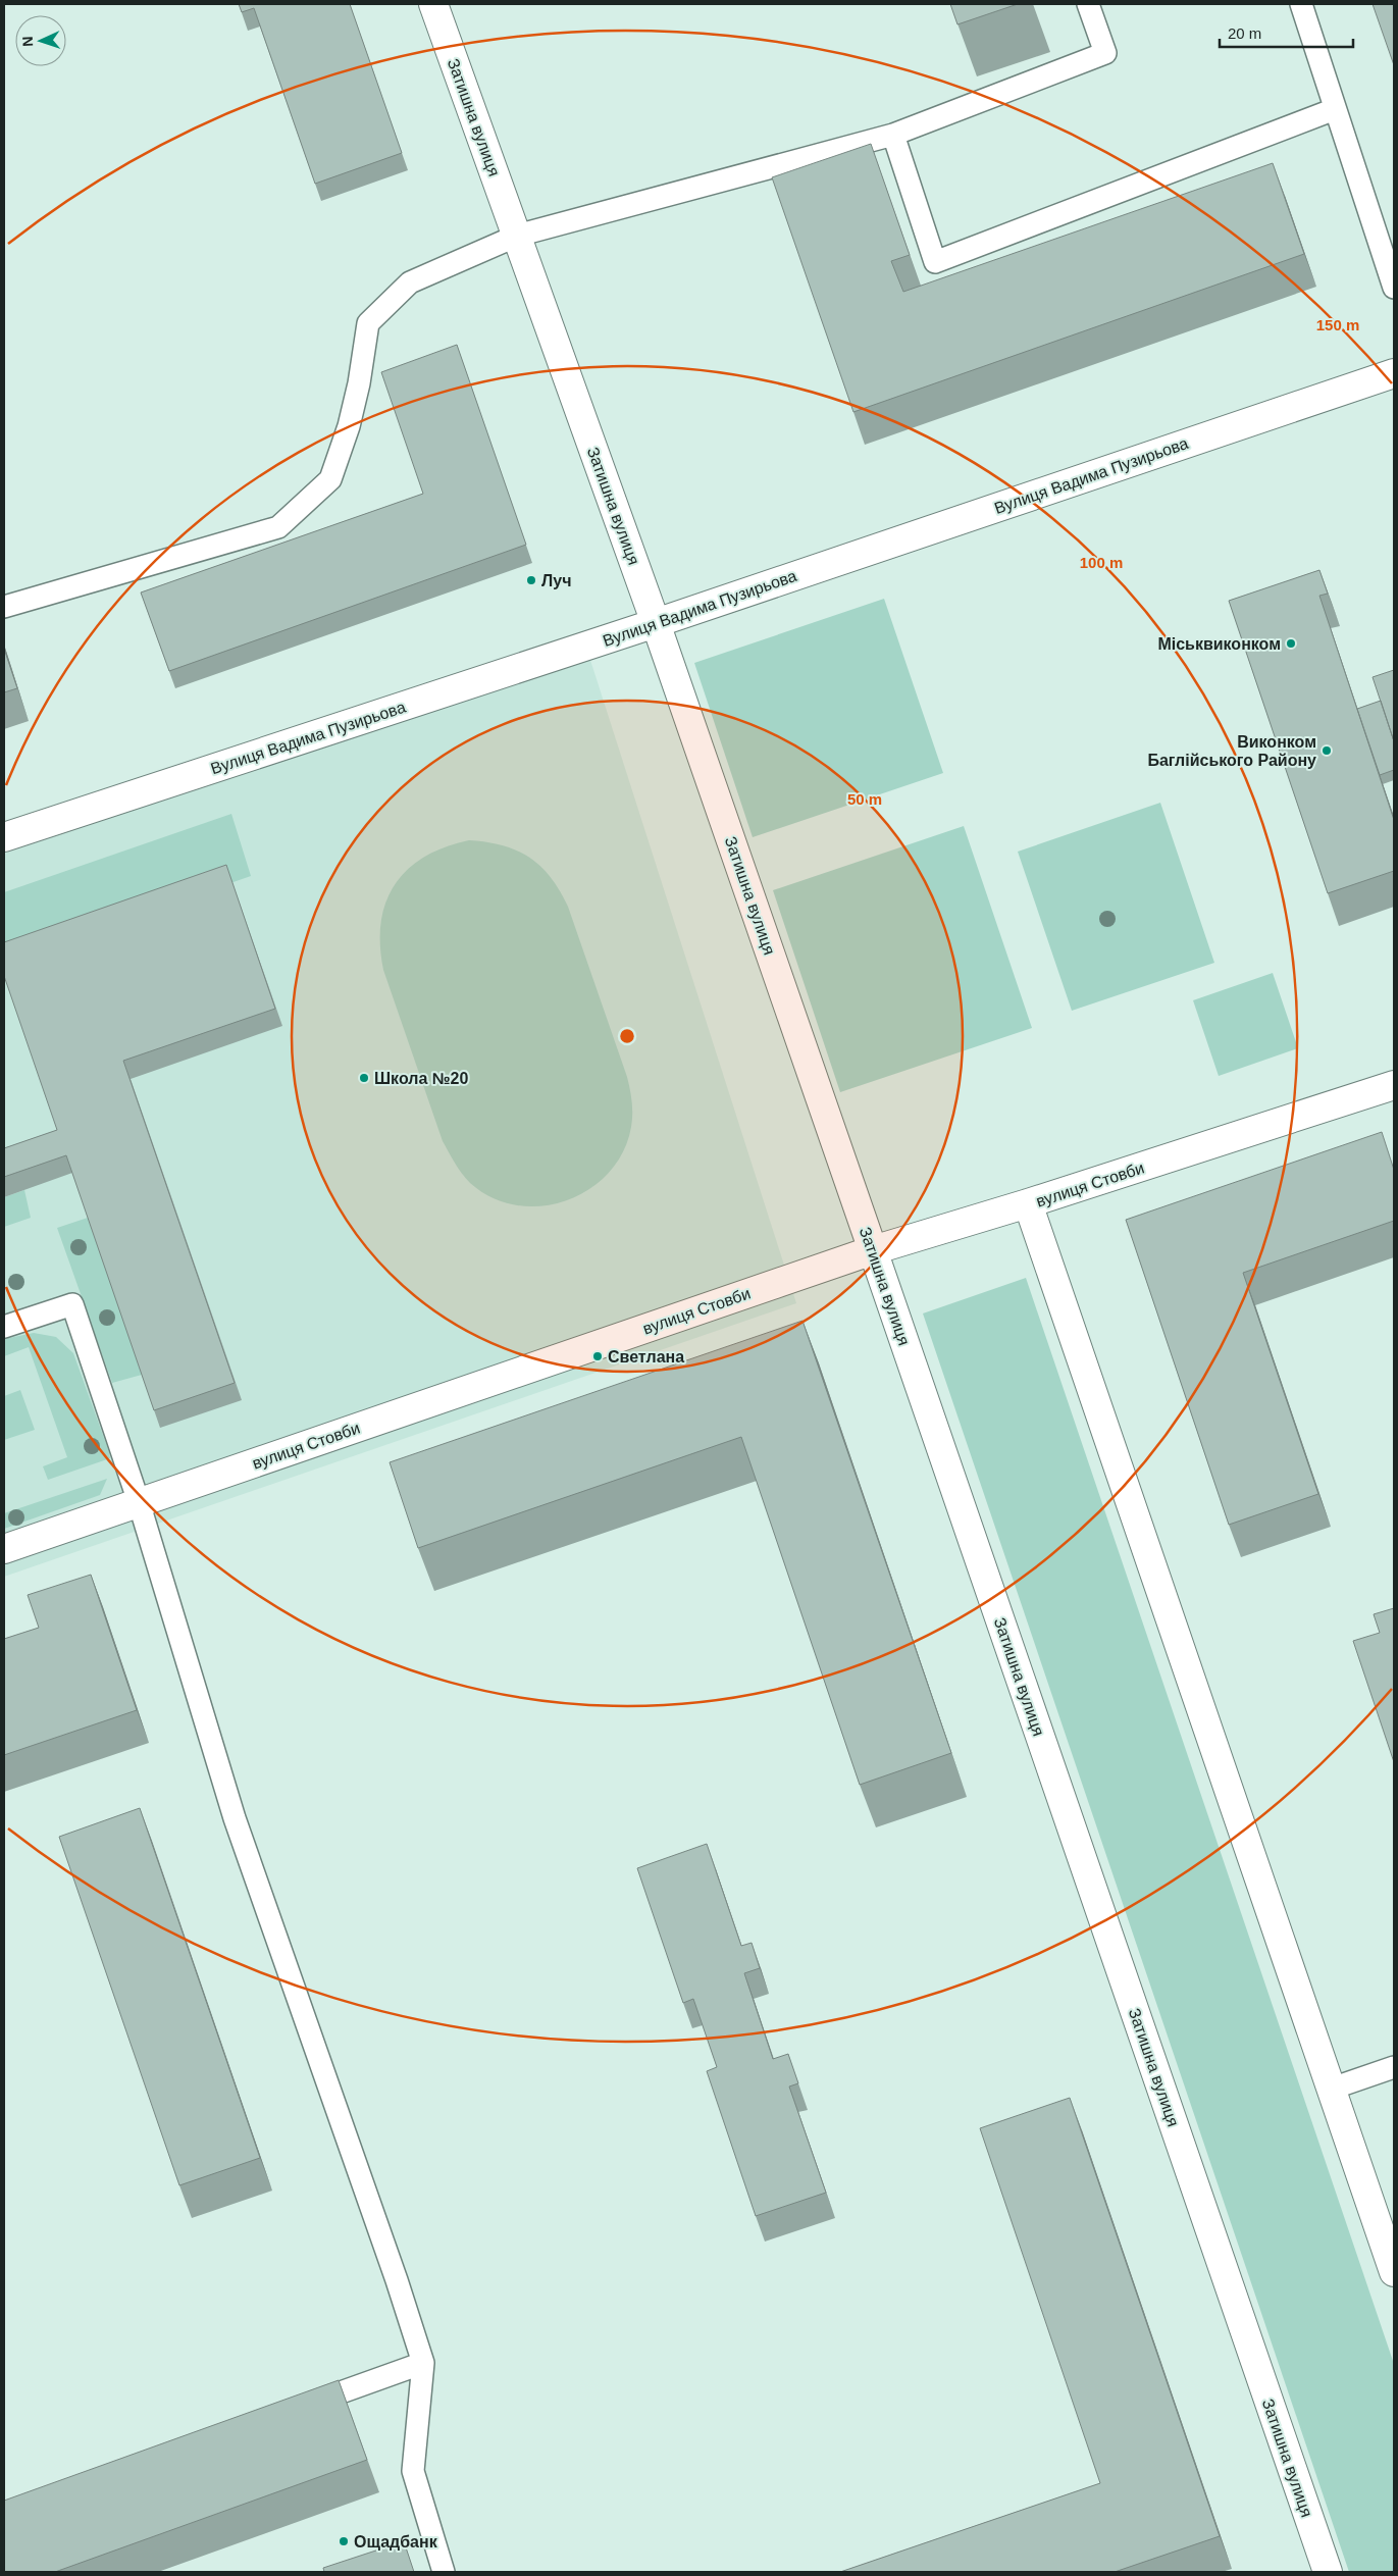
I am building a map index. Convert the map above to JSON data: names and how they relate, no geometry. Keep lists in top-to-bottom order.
{
  "streets": {
    "street": ["Затишна вулиця", "Вулиця Вадима Пузирьова", "вулиця Стовби"]
  },
  "crossings": [
    ["Затишна вулиця", "Вулиця Вадима Пузирьова"],
    ["Затишна вулиця", "вулиця Стовби"]
  ],
  "places": [
    "Луч",
    "Міськвиконком",
    "Виконком Баглійського Району",
    "Школа №20",
    "Светлана",
    "Ощадбанк"
  ],
  "scale_bar": "20 m",
  "north": "left",
  "rings": ["150 m", "100 m", "50 m"]
}
